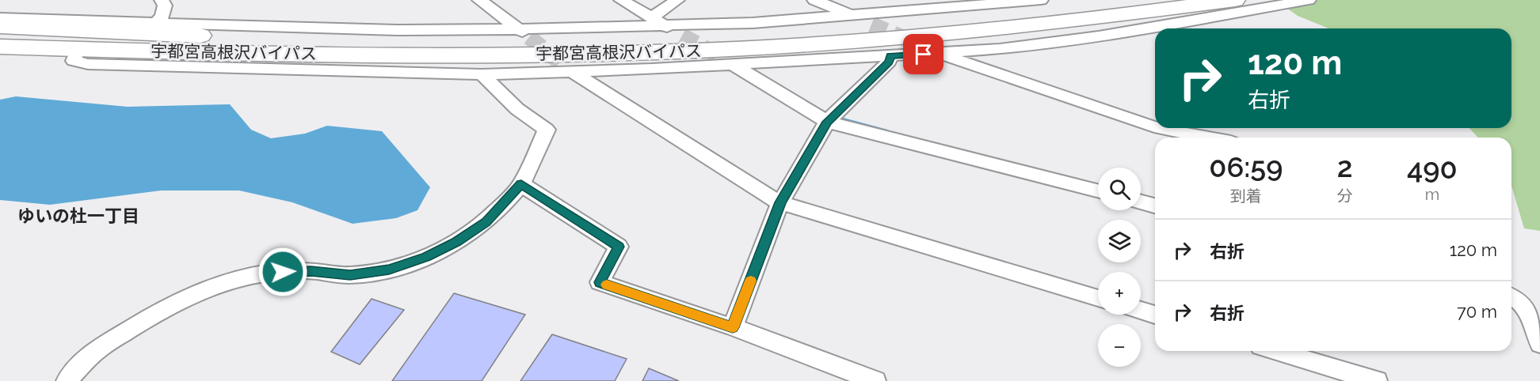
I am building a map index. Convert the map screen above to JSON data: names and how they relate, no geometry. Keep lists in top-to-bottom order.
{
  "streets": {
    "highway": ["宇都宮高根沢バイパス"]
  },
  "districts": ["ゆいの杜一丁目"],
  "page": {
    "turn": ["120 m", "右折"],
    "eta": [
      "06:59",
      "到着",
      "2",
      "分",
      "490",
      "m"
    ],
    "map_buttons": ["+", "−"],
    "list": [
      {
        "name": "右折",
        "value": "120 m"
      },
      {
        "name": "右折",
        "value": "70 m"
      }
    ]
  }
}
